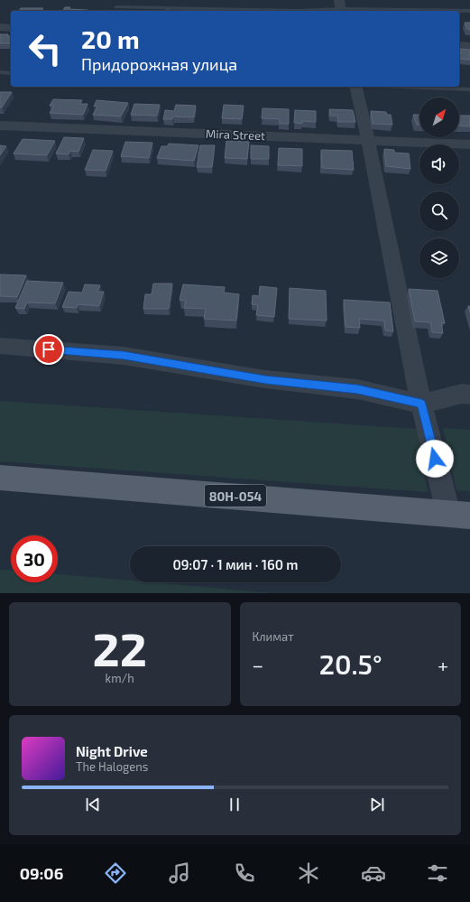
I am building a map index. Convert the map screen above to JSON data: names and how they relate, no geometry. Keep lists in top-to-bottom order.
{
  "streets": {
    "main road": ["80Н-054"],
    "street": ["Mira Street"]
  },
  "north": "top right",
  "page": {
    "turn": ["20 m", "Придорожная улица"],
    "limit": "30",
    "trip": "09:07 · 1 мин · 160 m",
    "tile": [
      ["22", "km/h"],
      "Климат"
    ],
    "heat": ["−", "20.5°", "+"],
    "song": ["Night Drive", "The Halogens"],
    "tabs": "09:06"
  }
}
